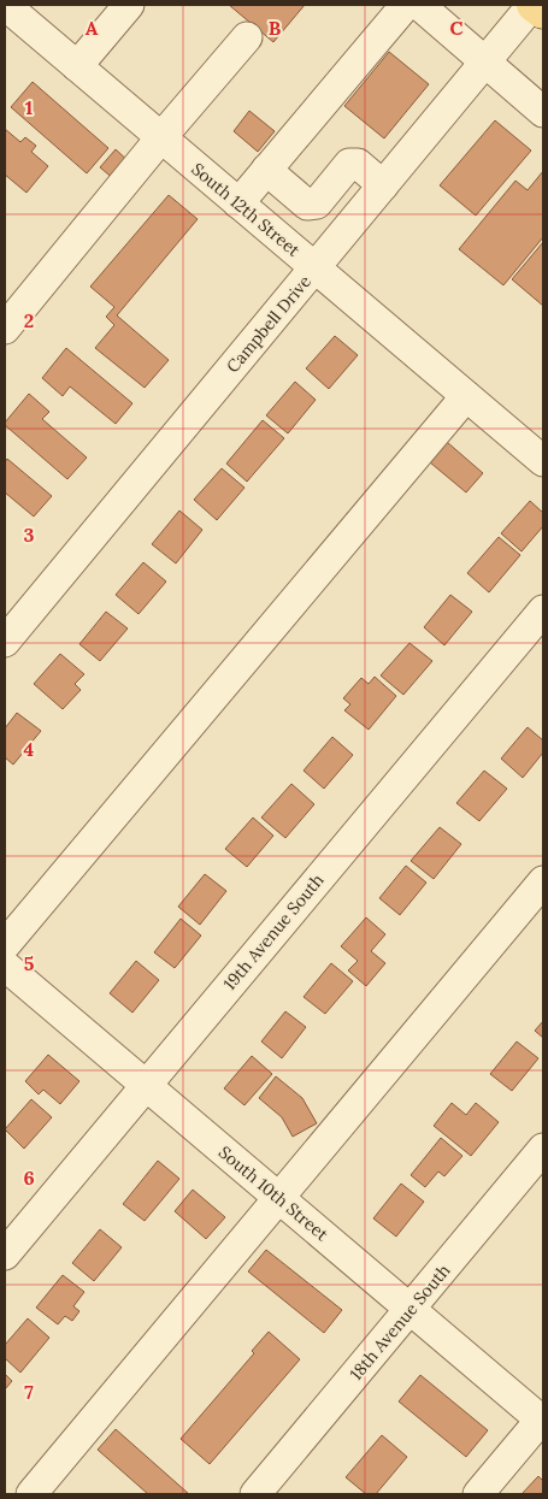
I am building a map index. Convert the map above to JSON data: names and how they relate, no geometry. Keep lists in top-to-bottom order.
{
  "streets": {
    "street": [
      "South 12th Street",
      "Campbell Drive",
      "19th Avenue South",
      "South 10th Street",
      "18th Avenue South"
    ]
  },
  "crossings": [
    ["South 12th Street", "Campbell Drive"],
    ["19th Avenue South", "South 10th Street"],
    ["South 10th Street", "18th Avenue South"]
  ],
  "grid": {
    "columns": ["A", "B", "C"],
    "rows": [
      "1",
      "2",
      "3",
      "4",
      "5",
      "6",
      "7"
    ]
  }
}
